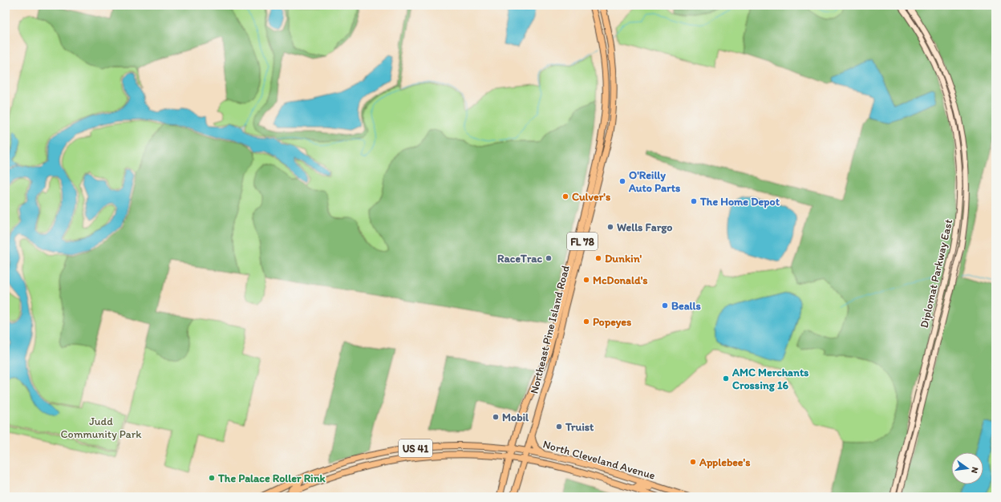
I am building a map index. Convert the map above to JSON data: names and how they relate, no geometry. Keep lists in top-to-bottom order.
{
  "streets": {
    "main road": [
      "FL 78",
      "Diplomat Parkway East",
      "Northeast Pine Island Road",
      "US 41",
      "North Cleveland Avenue"
    ]
  },
  "crossings": [
    ["FL 78", "Northeast Pine Island Road"],
    ["FL 78", "North Cleveland Avenue"],
    ["Northeast Pine Island Road", "North Cleveland Avenue"]
  ],
  "parks": ["Judd Community Park"],
  "places": [
    "O'Reilly Auto Parts",
    "Culver's",
    "The Home Depot",
    "Wells Fargo",
    "RaceTrac",
    "Dunkin'",
    "McDonald's",
    "Bealls",
    "Popeyes",
    "AMC Merchants Crossing 16",
    "Mobil",
    "Truist",
    "Applebee's",
    "The Palace Roller Rink"
  ],
  "north": "right"
}
